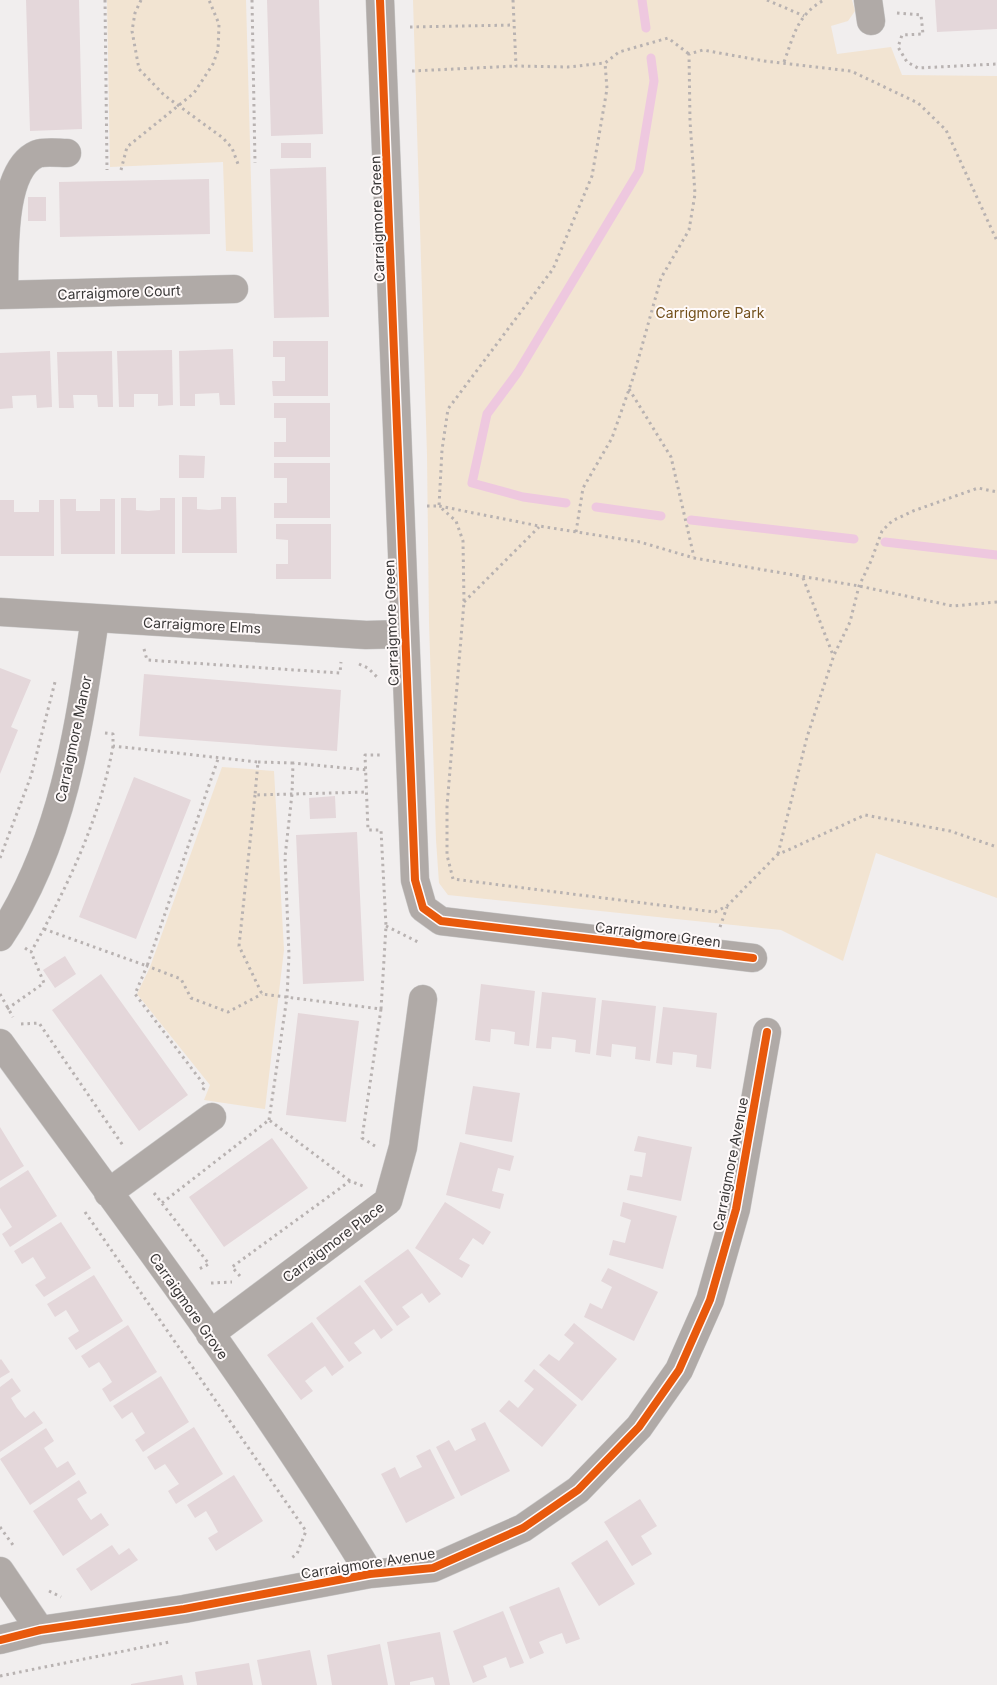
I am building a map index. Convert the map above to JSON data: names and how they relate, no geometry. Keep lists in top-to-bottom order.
{
  "streets": {
    "street": [
      "Carraigmore Green",
      "Carraigmore Court",
      "Carraigmore Elms",
      "Carraigmore Manor",
      "Carraigmore Avenue",
      "Carraigmore Place",
      "Carraigmore Grove"
    ]
  },
  "crossings": [
    ["Carraigmore Green", "Carraigmore Elms"],
    ["Carraigmore Elms", "Carraigmore Manor"],
    ["Carraigmore Avenue", "Carraigmore Grove"],
    ["Carraigmore Place", "Carraigmore Grove"]
  ],
  "parks": ["Carrigmore Park"]
}
